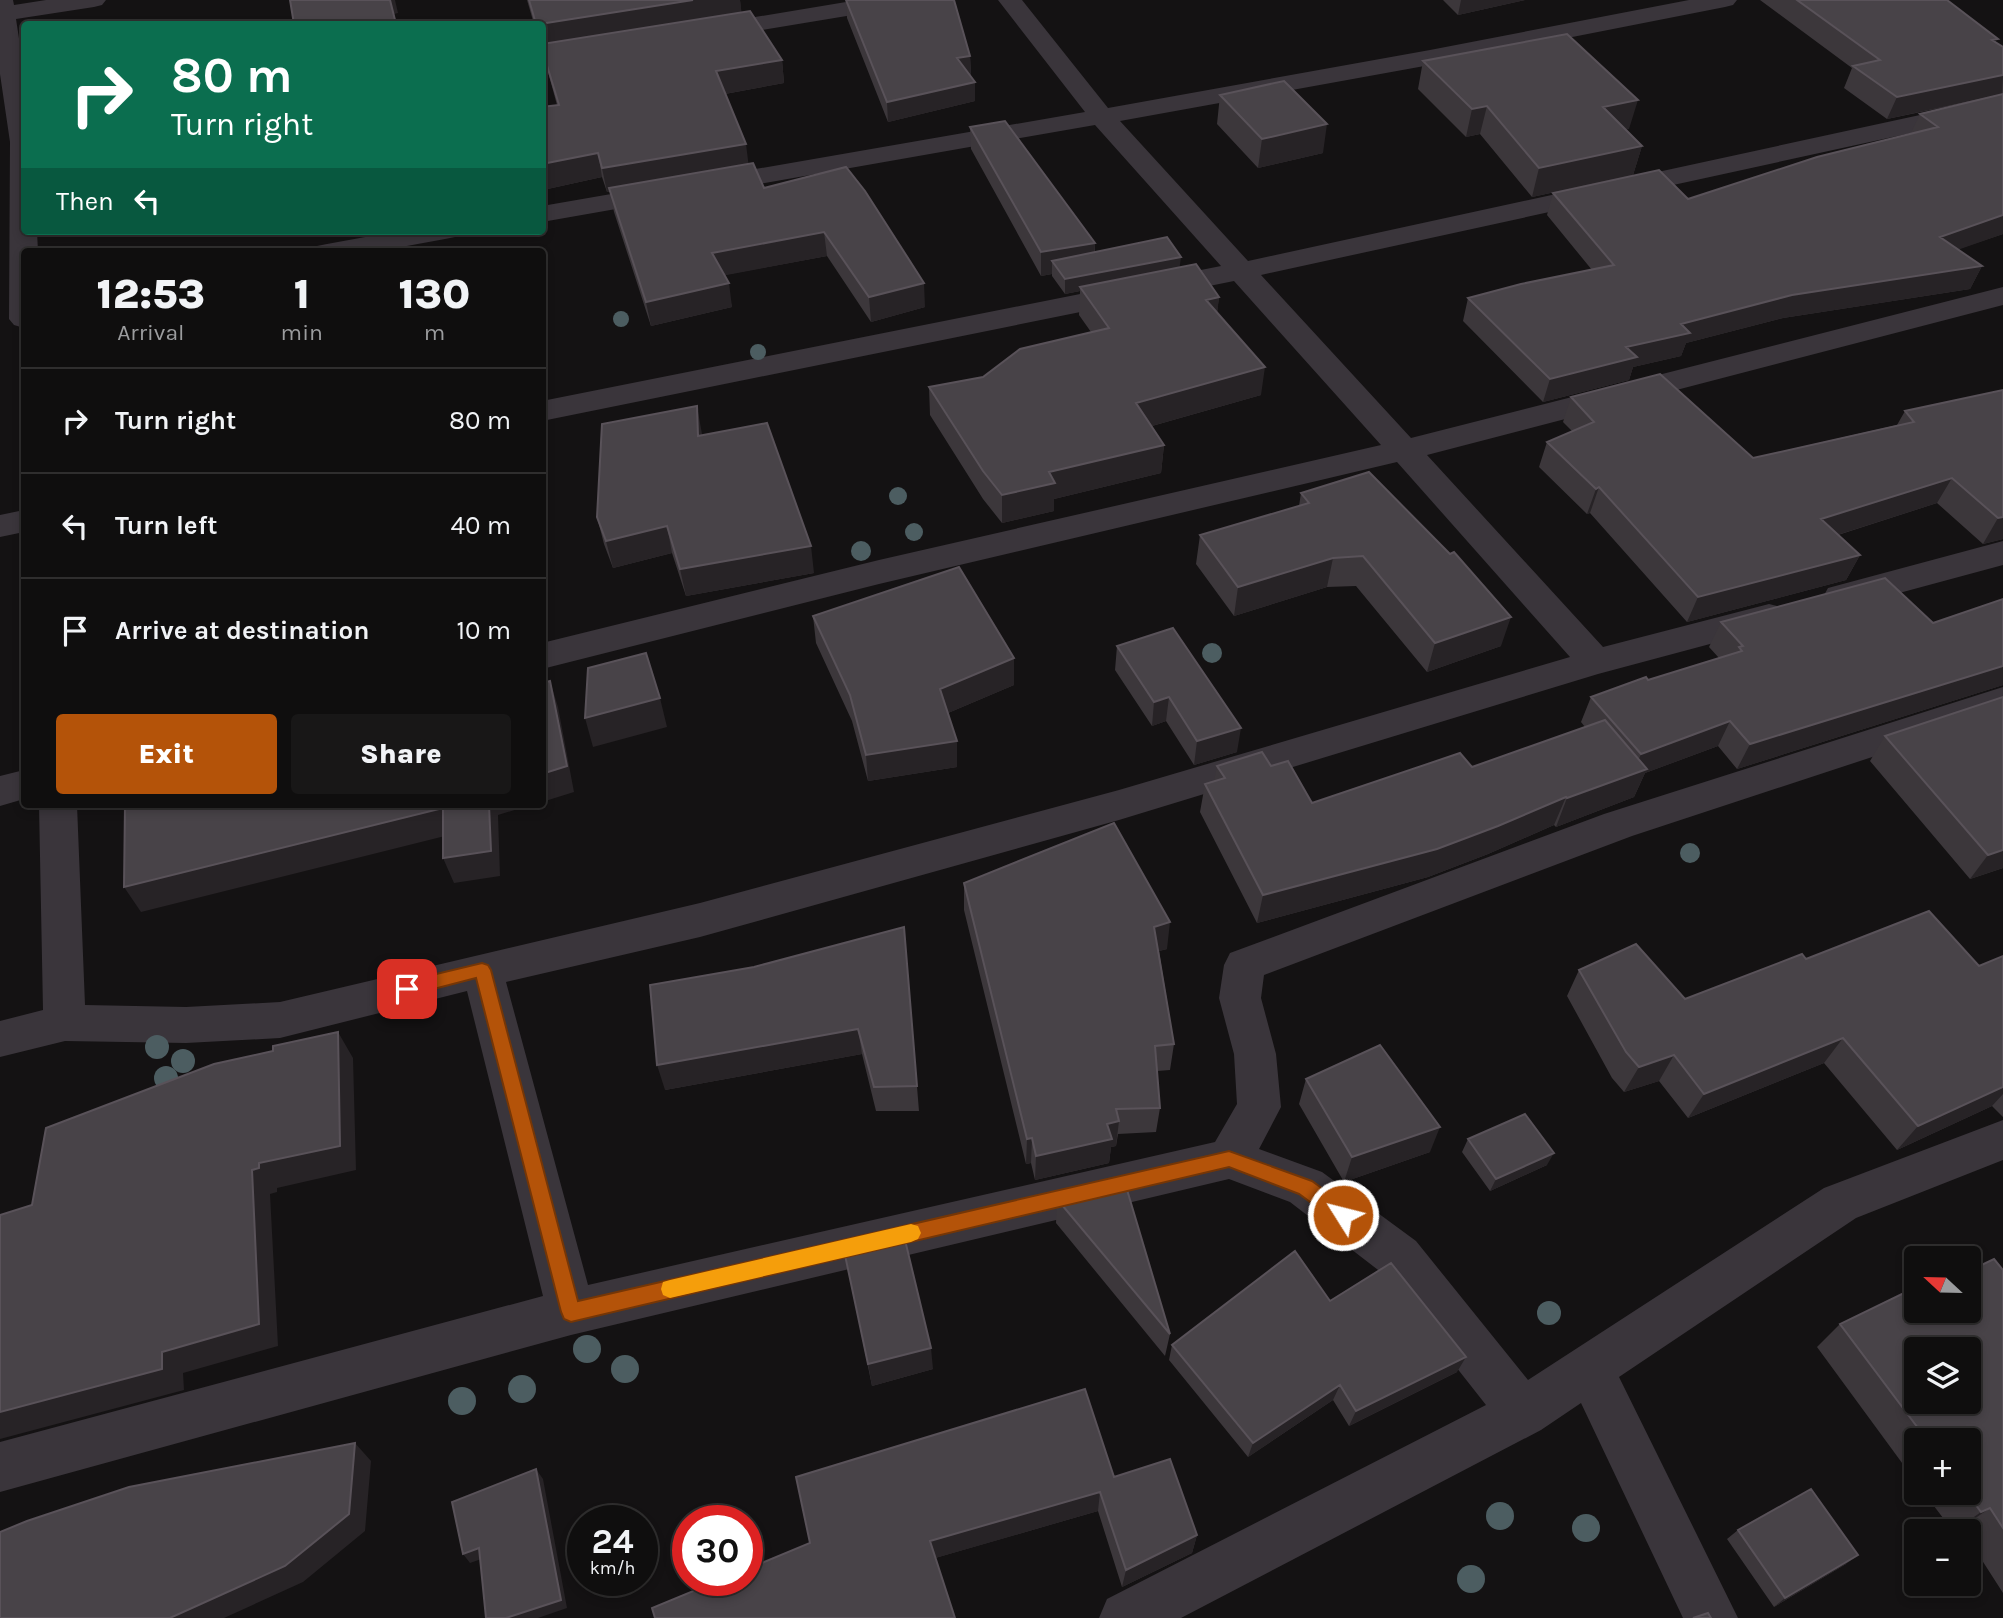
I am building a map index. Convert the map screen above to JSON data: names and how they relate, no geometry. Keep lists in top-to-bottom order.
{
  "north": "left",
  "page": {
    "turn": ["80 m", "Turn right"],
    "then": "Then",
    "eta": [
      "12:53",
      "Arrival",
      "1",
      "min",
      "130",
      "m"
    ],
    "list": [
      {
        "name": "Turn right",
        "value": "80 m"
      },
      {
        "name": "Turn left",
        "value": "40 m"
      },
      {
        "name": "Arrive at destination",
        "value": "10 m"
      }
    ],
    "buttons": ["Exit", "Share"],
    "map_buttons": ["+", "−"],
    "speed": "24 km/h",
    "limit": "30"
  }
}
